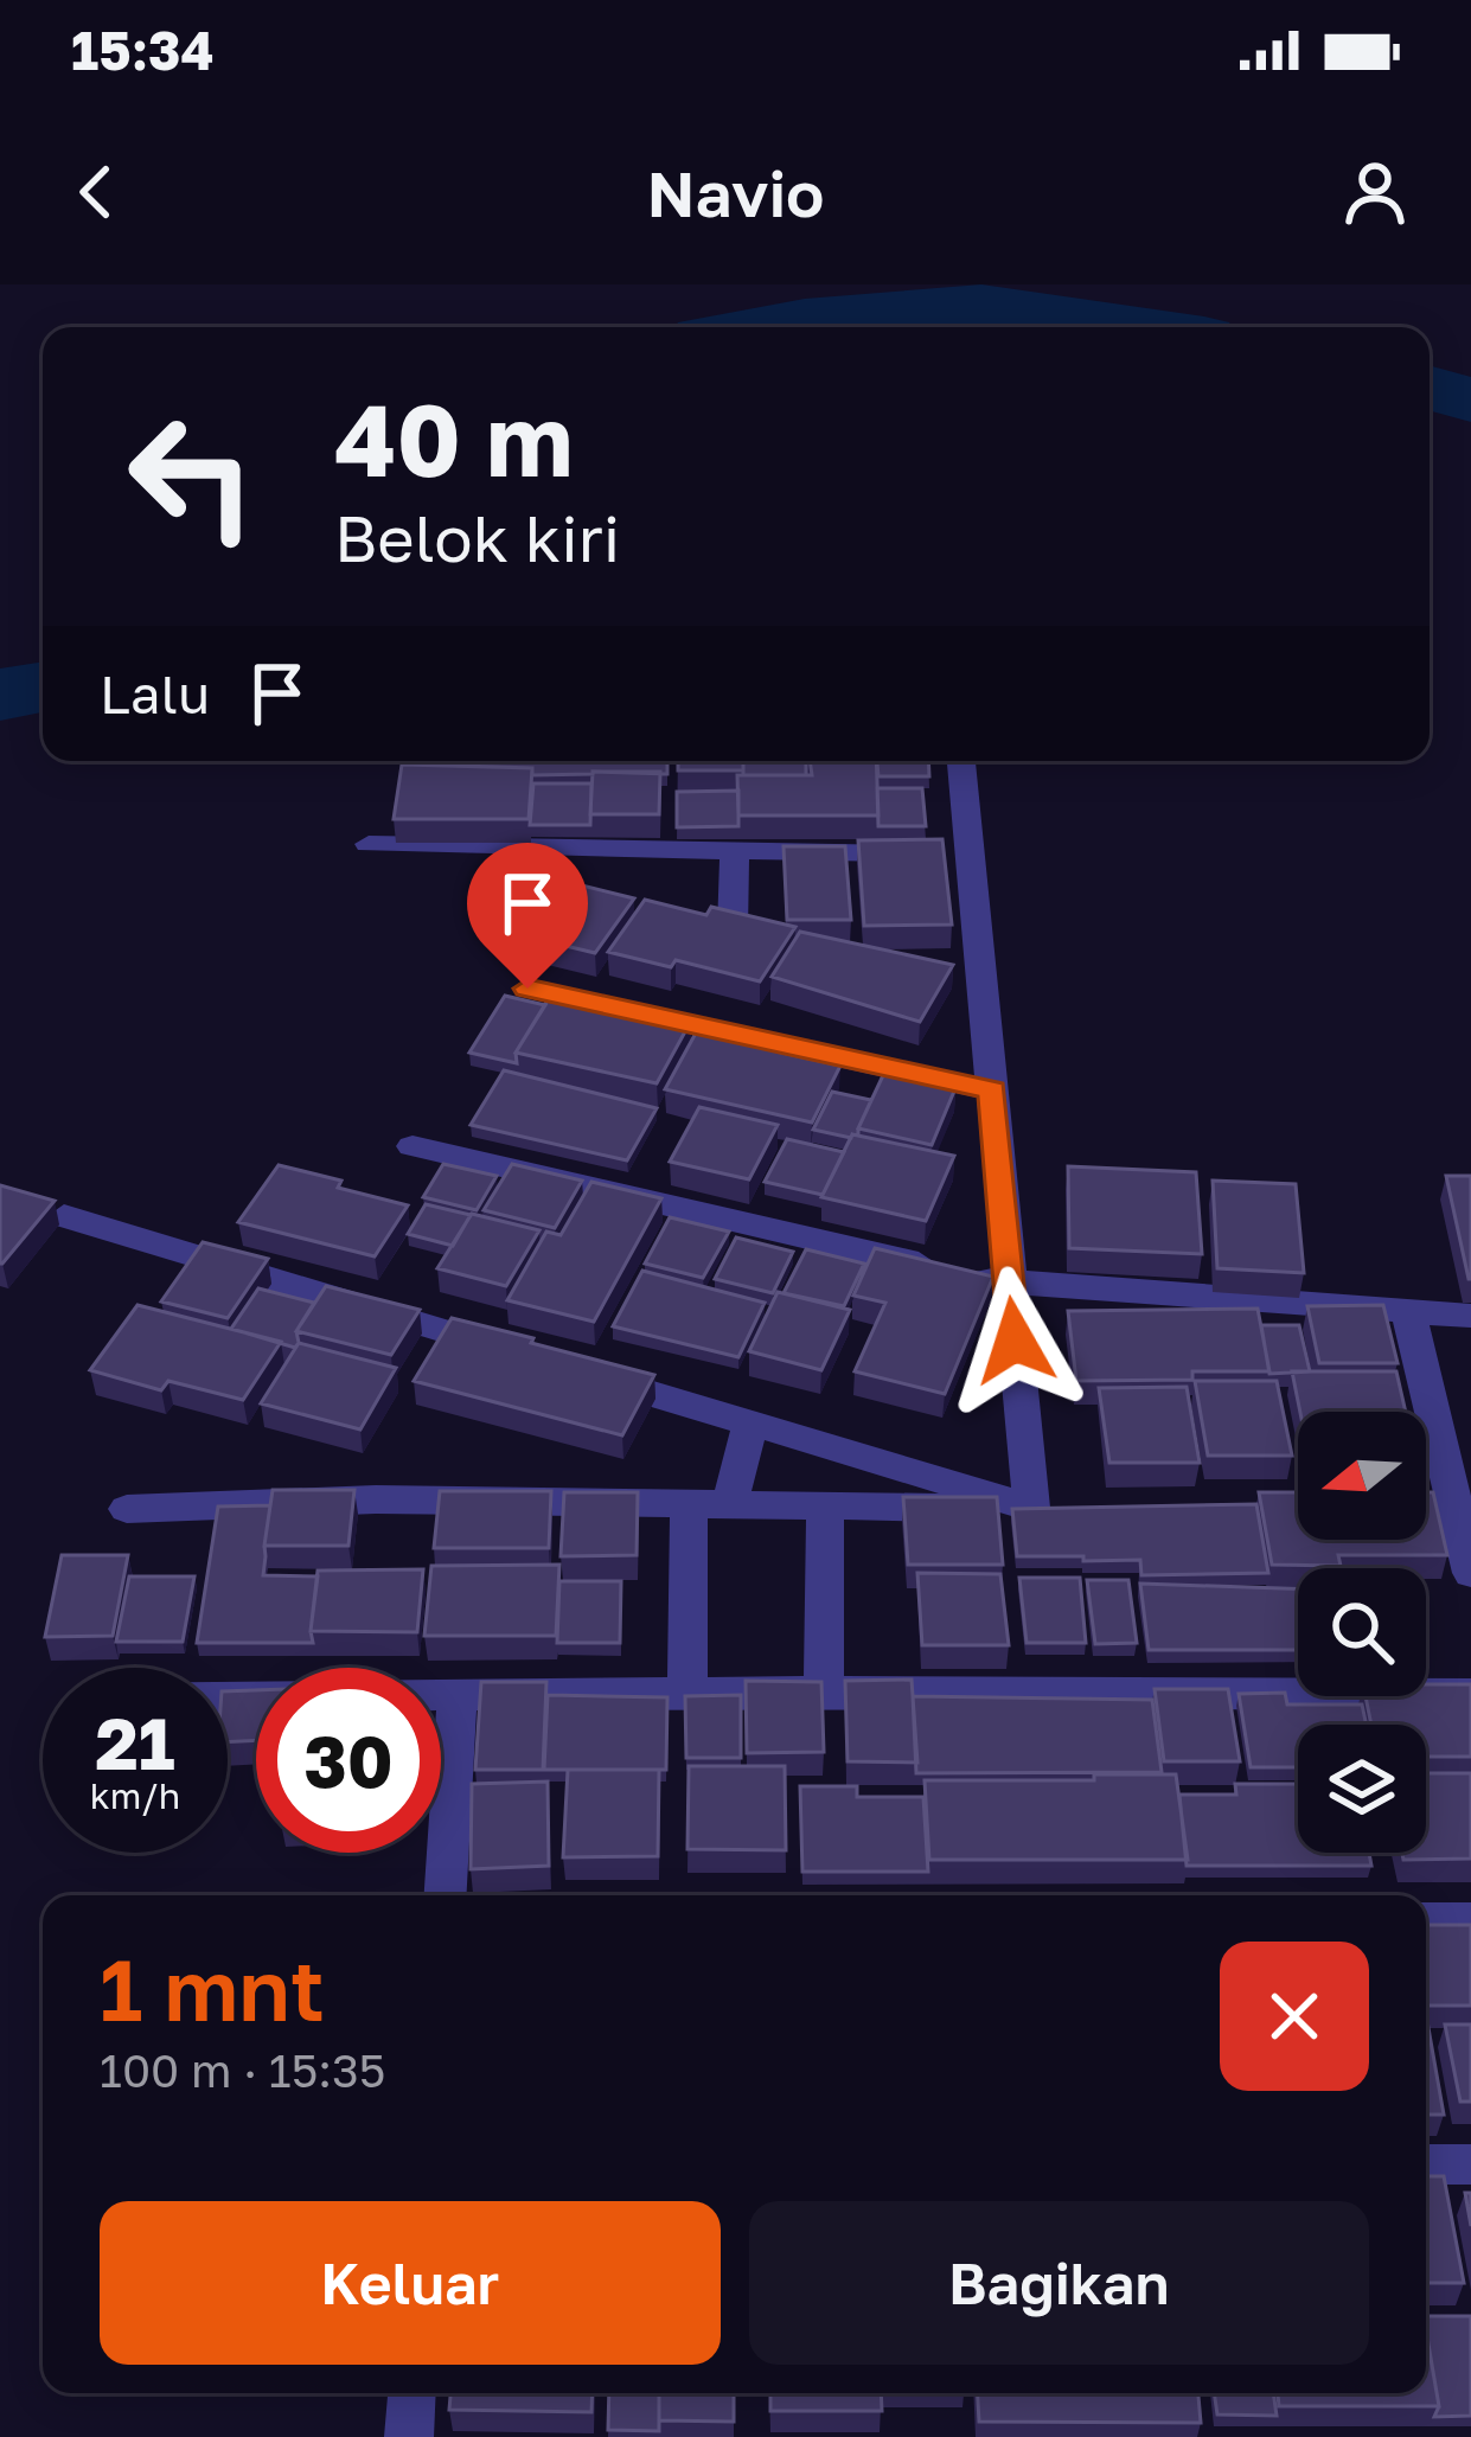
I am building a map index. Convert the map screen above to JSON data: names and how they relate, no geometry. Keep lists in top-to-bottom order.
{
  "north": "left",
  "page": {
    "status": "15:34",
    "header": "Navio",
    "turn": ["40 m", "Belok kiri"],
    "then": "Lalu",
    "speed": "21 km/h",
    "limit": "30",
    "heading": ["1 mnt", "100 m · 15:35"],
    "buttons": ["Keluar", "Bagikan"]
  }
}
